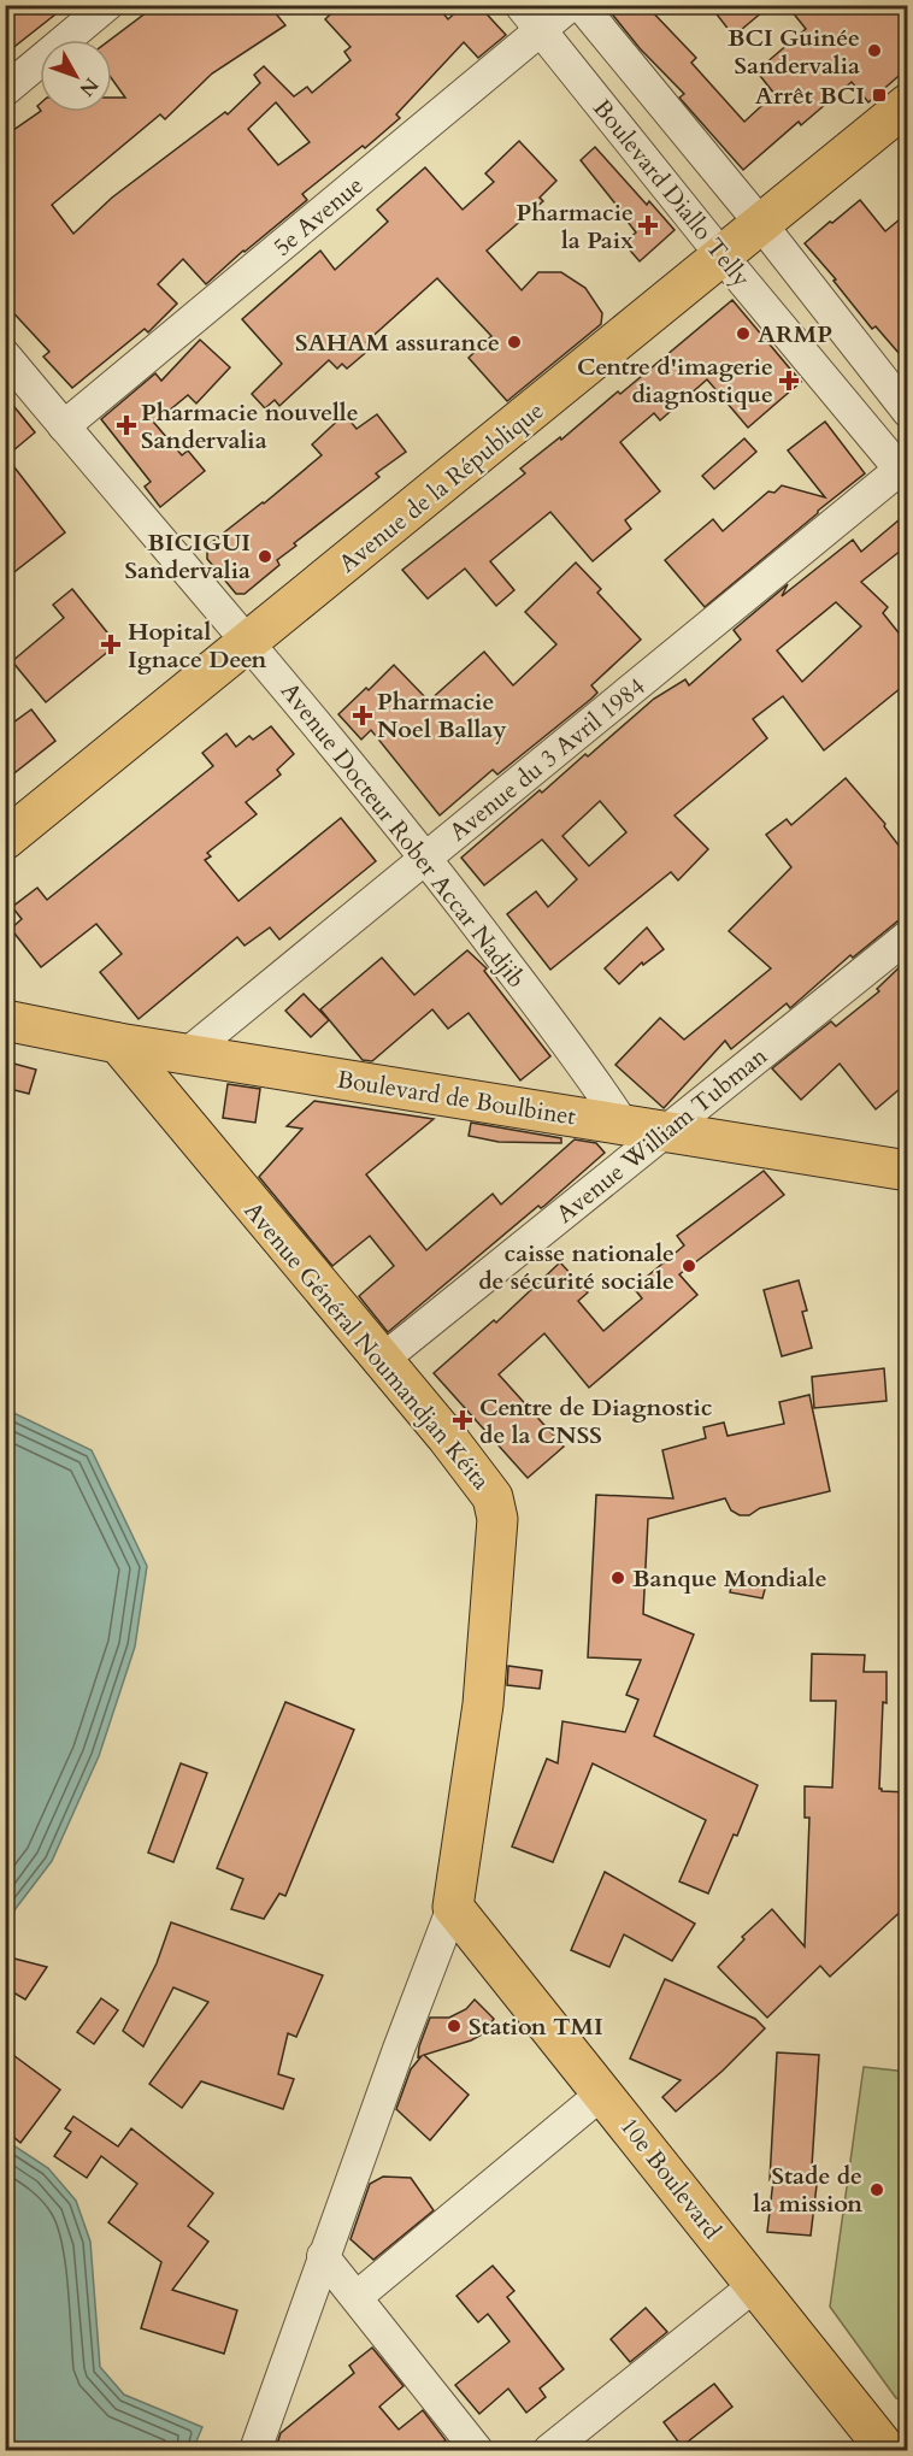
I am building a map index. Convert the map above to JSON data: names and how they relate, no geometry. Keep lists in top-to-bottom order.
{
  "streets": {
    "main road": [
      "Avenue de la République",
      "Boulevard de Boulbinet",
      "Avenue Général Noumandjan Kéita",
      "10e Boulevard"
    ],
    "street": [
      "Boulevard Diallo Telly",
      "5e Avenue",
      "Avenue du 3 Avril 1984",
      "Avenue Docteur Rober Accar Nadjib",
      "Avenue William Tubman"
    ]
  },
  "crossings": [
    ["Boulevard Diallo Telly", "5e Avenue"],
    ["Boulevard Diallo Telly", "Avenue de la République"],
    ["Boulevard Diallo Telly", "Avenue du 3 Avril 1984"],
    ["5e Avenue", "Avenue Docteur Rober Accar Nadjib"],
    ["Avenue de la République", "Avenue Docteur Rober Accar Nadjib"],
    ["Avenue du 3 Avril 1984", "Avenue Docteur Rober Accar Nadjib"],
    ["Avenue du 3 Avril 1984", "Boulevard de Boulbinet"],
    ["Avenue Docteur Rober Accar Nadjib", "Boulevard de Boulbinet"],
    ["Boulevard de Boulbinet", "Avenue William Tubman"],
    ["Boulevard de Boulbinet", "Avenue Général Noumandjan Kéita"],
    ["Avenue William Tubman", "Avenue Général Noumandjan Kéita"],
    ["Avenue Général Noumandjan Kéita", "10e Boulevard"]
  ],
  "places": {
    "other": [
      "BCI Guinée Sandervalia",
      "ARMP",
      "SAHAM assurance",
      "BICIGUI Sandervalia",
      "caisse nationale de sécurité sociale",
      "Banque Mondiale",
      "Station TMI",
      "Stade de la mission"
    ],
    "transit": ["Arrêt BCI"],
    "health": [
      "Pharmacie la Paix",
      "Centre d'imagerie diagnostique",
      "Pharmacie nouvelle Sandervalia",
      "Hopital Ignace Deen",
      "Pharmacie Noel Ballay",
      "Centre de Diagnostic de la CNSS"
    ]
  },
  "north": "bottom right"
}
